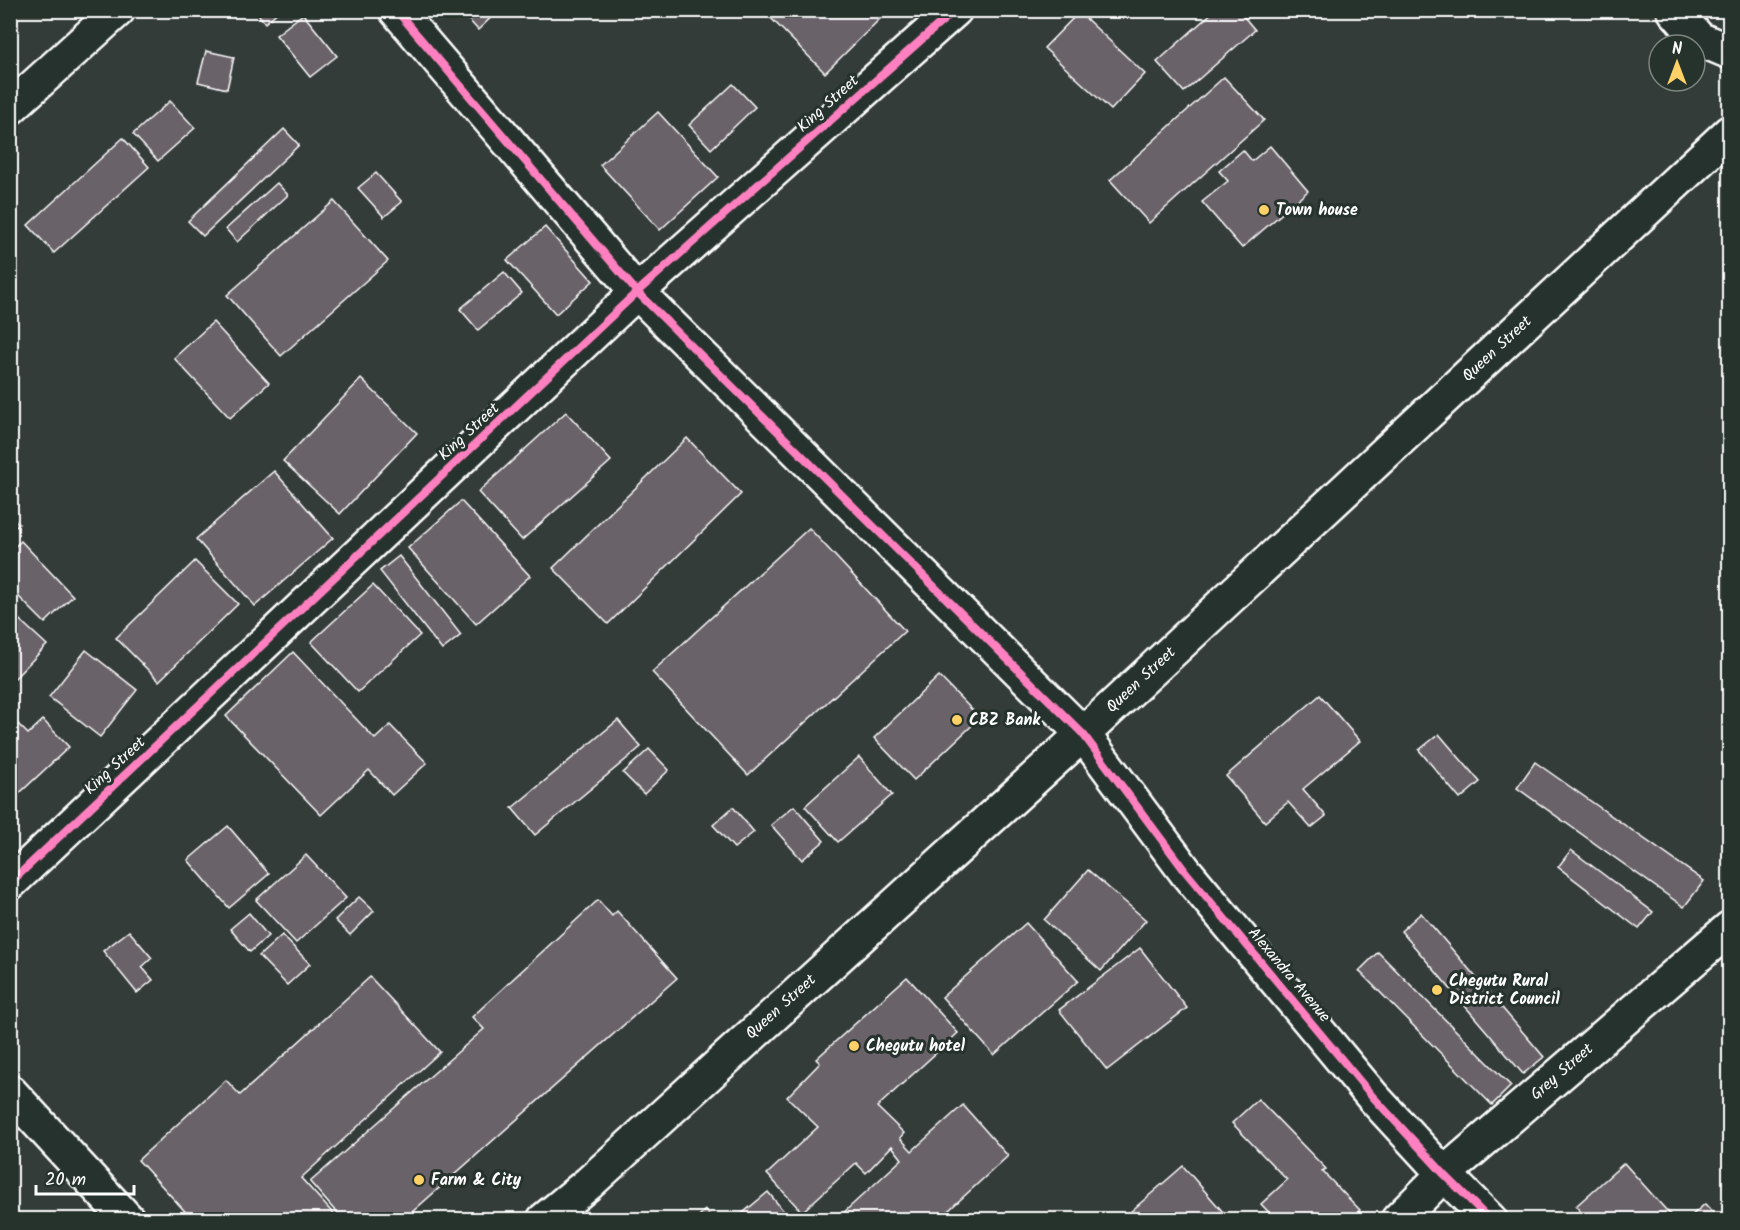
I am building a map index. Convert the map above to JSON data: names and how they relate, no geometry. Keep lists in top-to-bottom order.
{
  "streets": {
    "main road": [
      "King Street",
      "Queen Street",
      "Alexandra Avenue",
      "Grey Street"
    ]
  },
  "crossings": [
    ["King Street", "Alexandra Avenue"],
    ["Queen Street", "Alexandra Avenue"],
    ["Alexandra Avenue", "Grey Street"]
  ],
  "places": [
    "Town house",
    "CBZ Bank",
    "Chegutu Rural District Council",
    "Chegutu hotel",
    "Farm & City"
  ],
  "scale_bar": "20 m",
  "north": "top"
}
